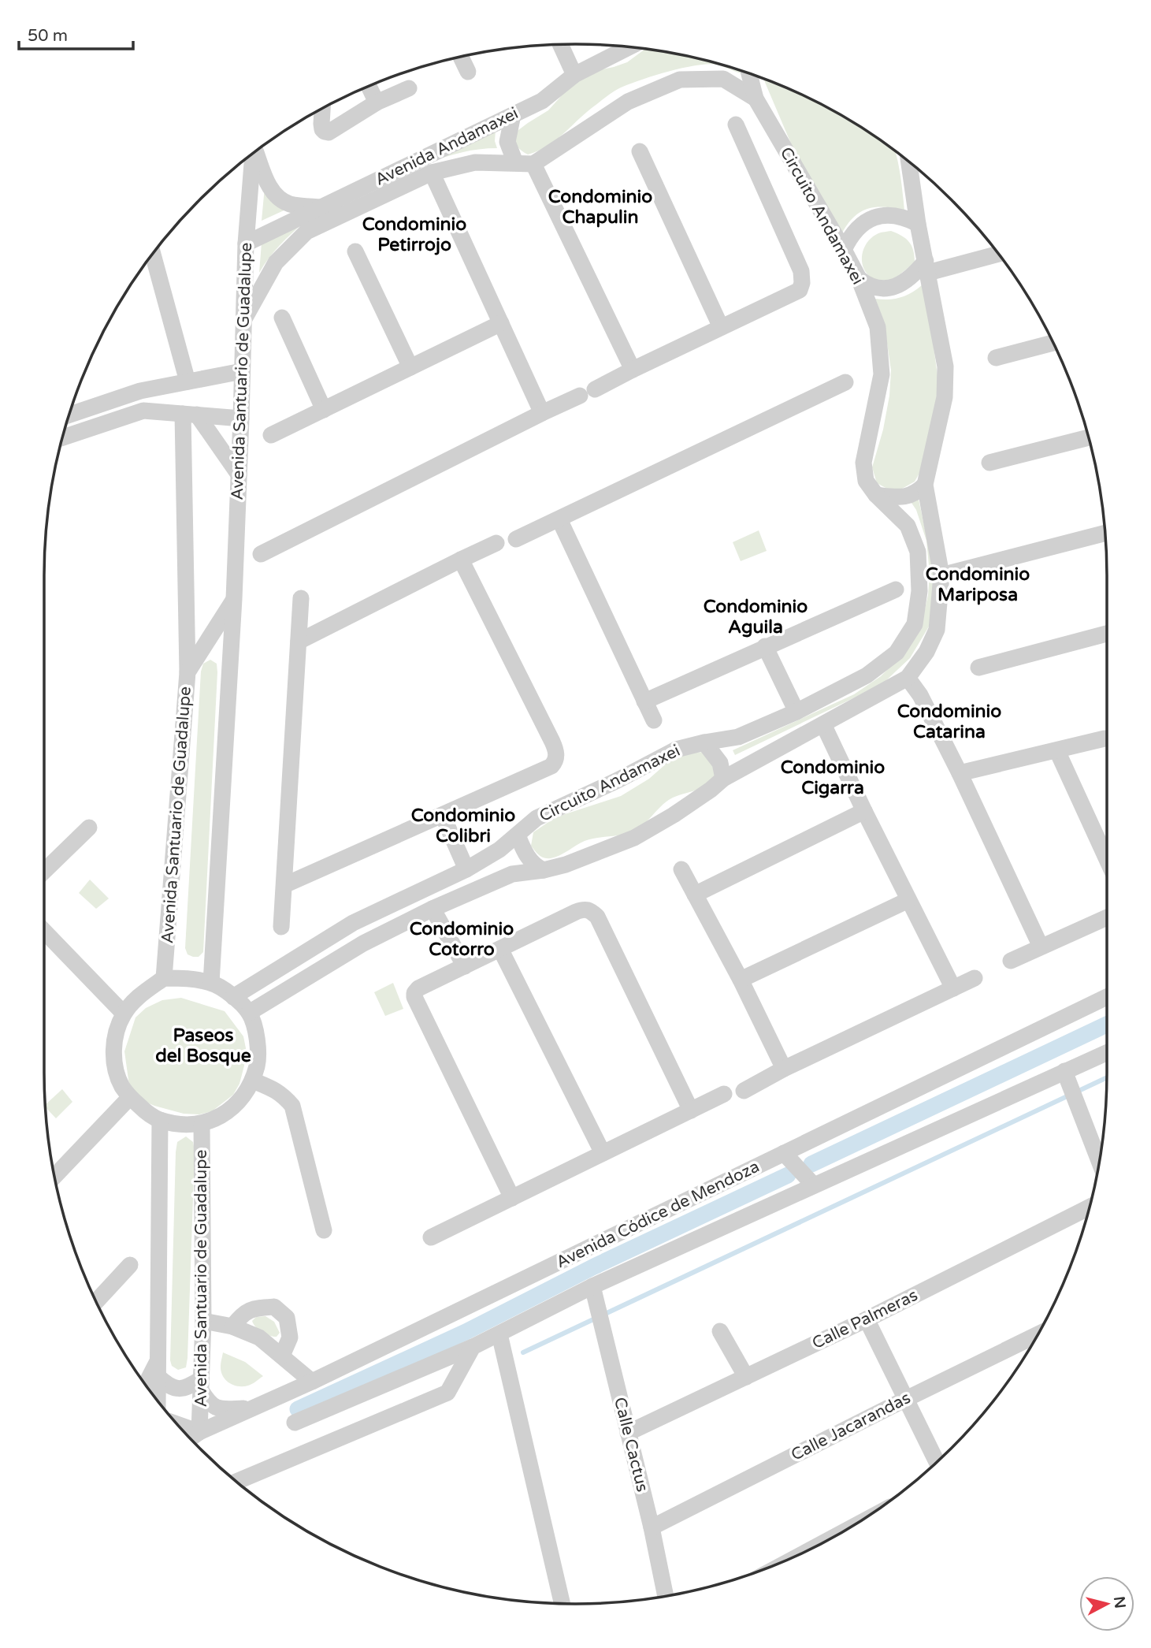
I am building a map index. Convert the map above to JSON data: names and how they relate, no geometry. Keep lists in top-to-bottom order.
{
  "streets": {
    "street": [
      "Avenida Andamaxei",
      "Circuito Andamaxei",
      "Avenida Santuario de Guadalupe",
      "Avenida Códice de Mendoza",
      "Calle Palmeras",
      "Calle Jacarandas",
      "Calle Cactus"
    ]
  },
  "crossings": [
    ["Avenida Andamaxei", "Avenida Santuario de Guadalupe"],
    ["Circuito Andamaxei", "Avenida Santuario de Guadalupe"],
    ["Avenida Santuario de Guadalupe", "Avenida Códice de Mendoza"],
    ["Calle Palmeras", "Calle Cactus"],
    ["Calle Jacarandas", "Calle Cactus"]
  ],
  "districts": [
    "Condominio Chapulin",
    "Condominio Petirrojo",
    "Condominio Mariposa",
    "Condominio Aguila",
    "Condominio Catarina",
    "Condominio Cigarra",
    "Condominio Colibri",
    "Condominio Cotorro",
    "Paseos del Bosque"
  ],
  "scale_bar": "50 m",
  "north": "right"
}
